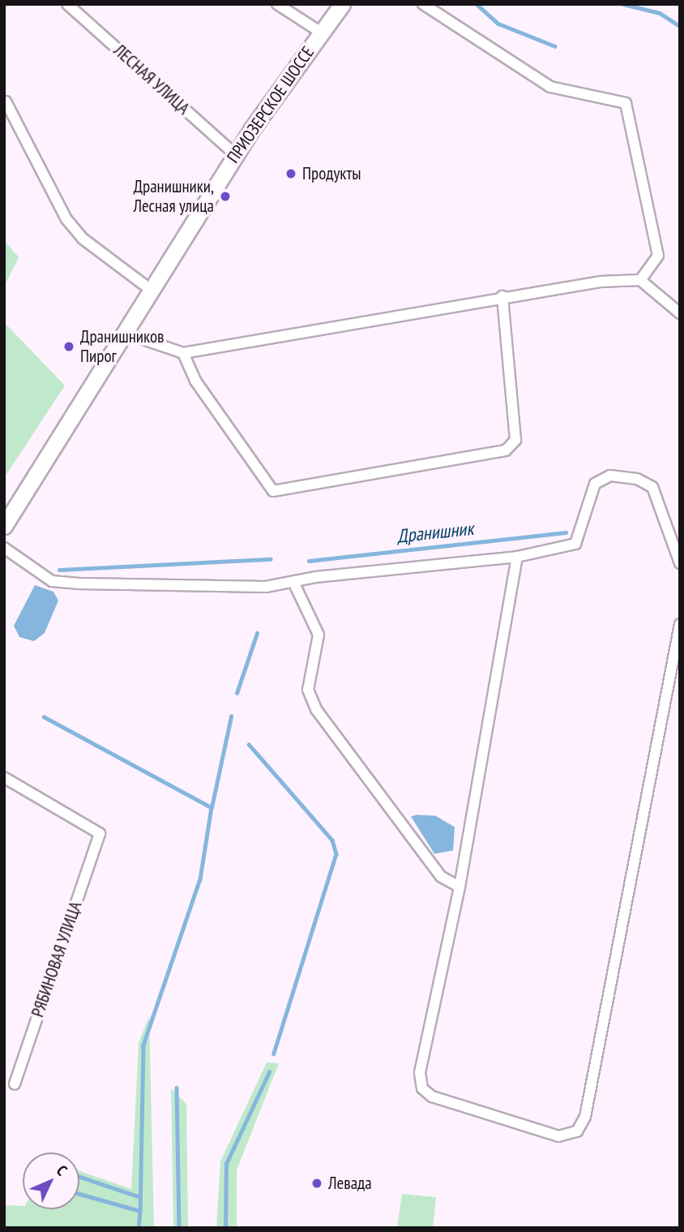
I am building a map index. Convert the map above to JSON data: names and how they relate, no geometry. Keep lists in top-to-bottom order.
{
  "streets": {
    "main road": ["ПРИОЗЕРСКОЕ ШОССЕ"],
    "street": ["ЛЕСНАЯ УЛИЦА", "РЯБИНОВАЯ УЛИЦА"]
  },
  "crossings": [
    ["ЛЕСНАЯ УЛИЦА", "ПРИОЗЕРСКОЕ ШОССЕ"]
  ],
  "water": ["Дранишник"],
  "places": [
    "Продукты",
    "Дранишники, Лесная улица",
    "Дранишников Пирог",
    "Левада"
  ],
  "north": "top right"
}
